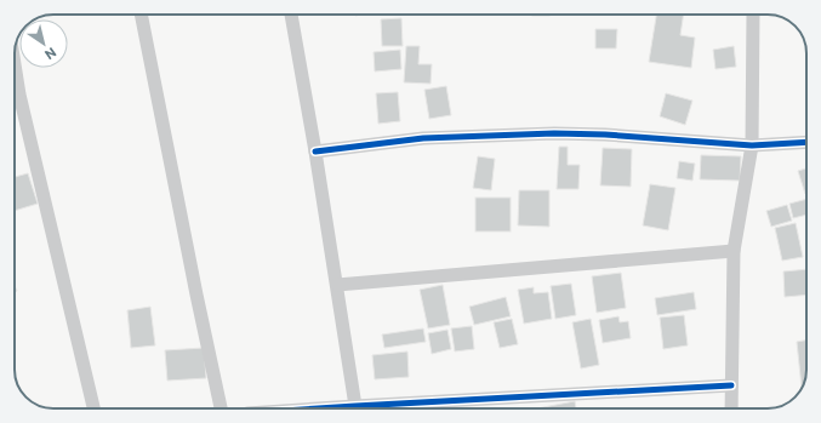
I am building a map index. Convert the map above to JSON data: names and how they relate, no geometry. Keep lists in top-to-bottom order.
{
  "north": "bottom right"
}
